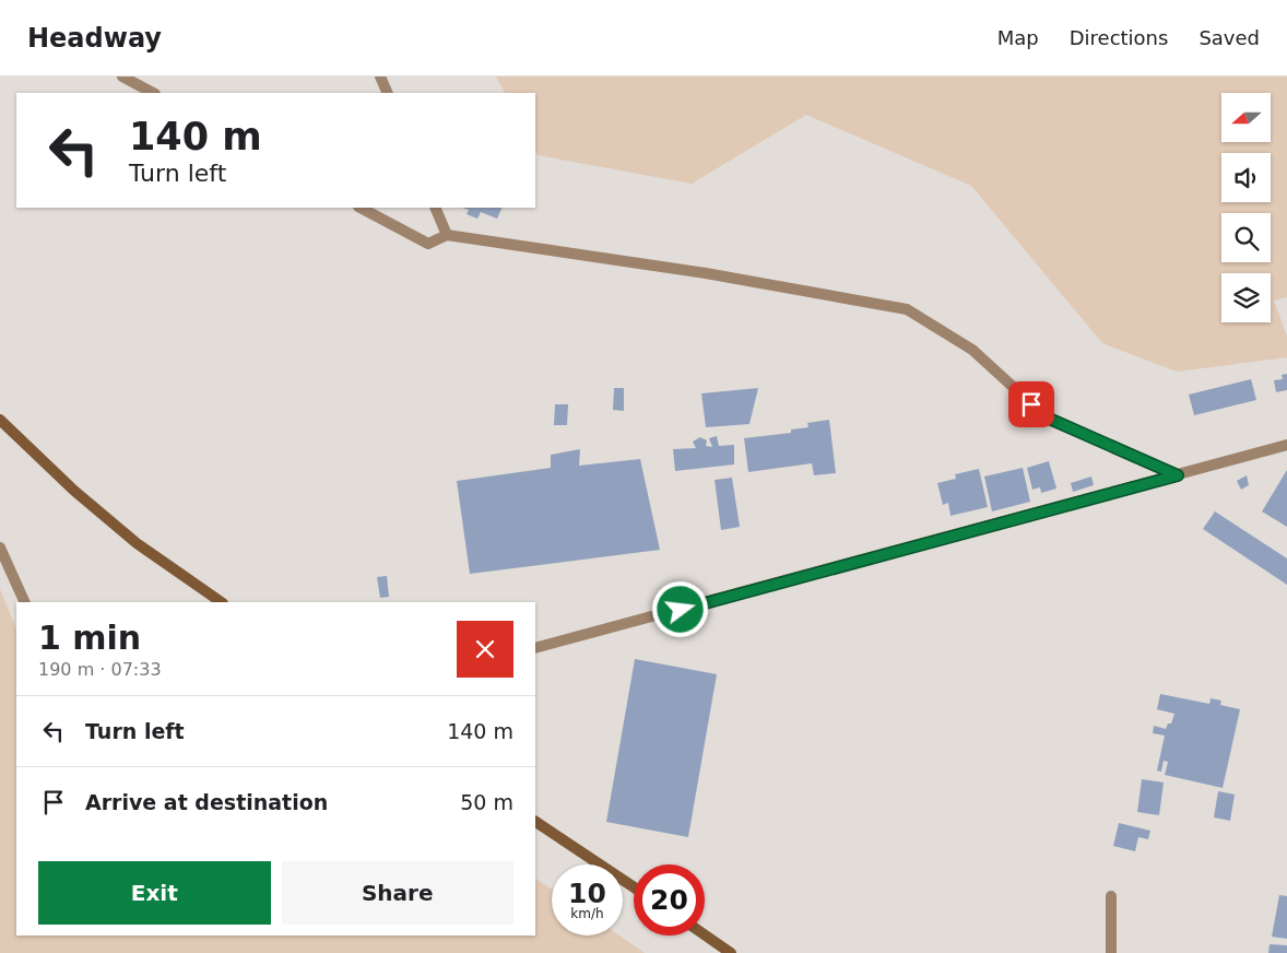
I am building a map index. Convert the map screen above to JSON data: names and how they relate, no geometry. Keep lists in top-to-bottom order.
{
  "north": "left",
  "page": {
    "header": "Headway",
    "nav": ["Map", "Directions", "Saved"],
    "turn": ["140 m", "Turn left"],
    "heading": ["1 min", "190 m · 07:33"],
    "list": [
      {
        "name": "Turn left",
        "value": "140 m"
      },
      {
        "name": "Arrive at destination",
        "value": "50 m"
      }
    ],
    "buttons": ["Exit", "Share"],
    "speed": "10 km/h",
    "limit": "20"
  }
}
